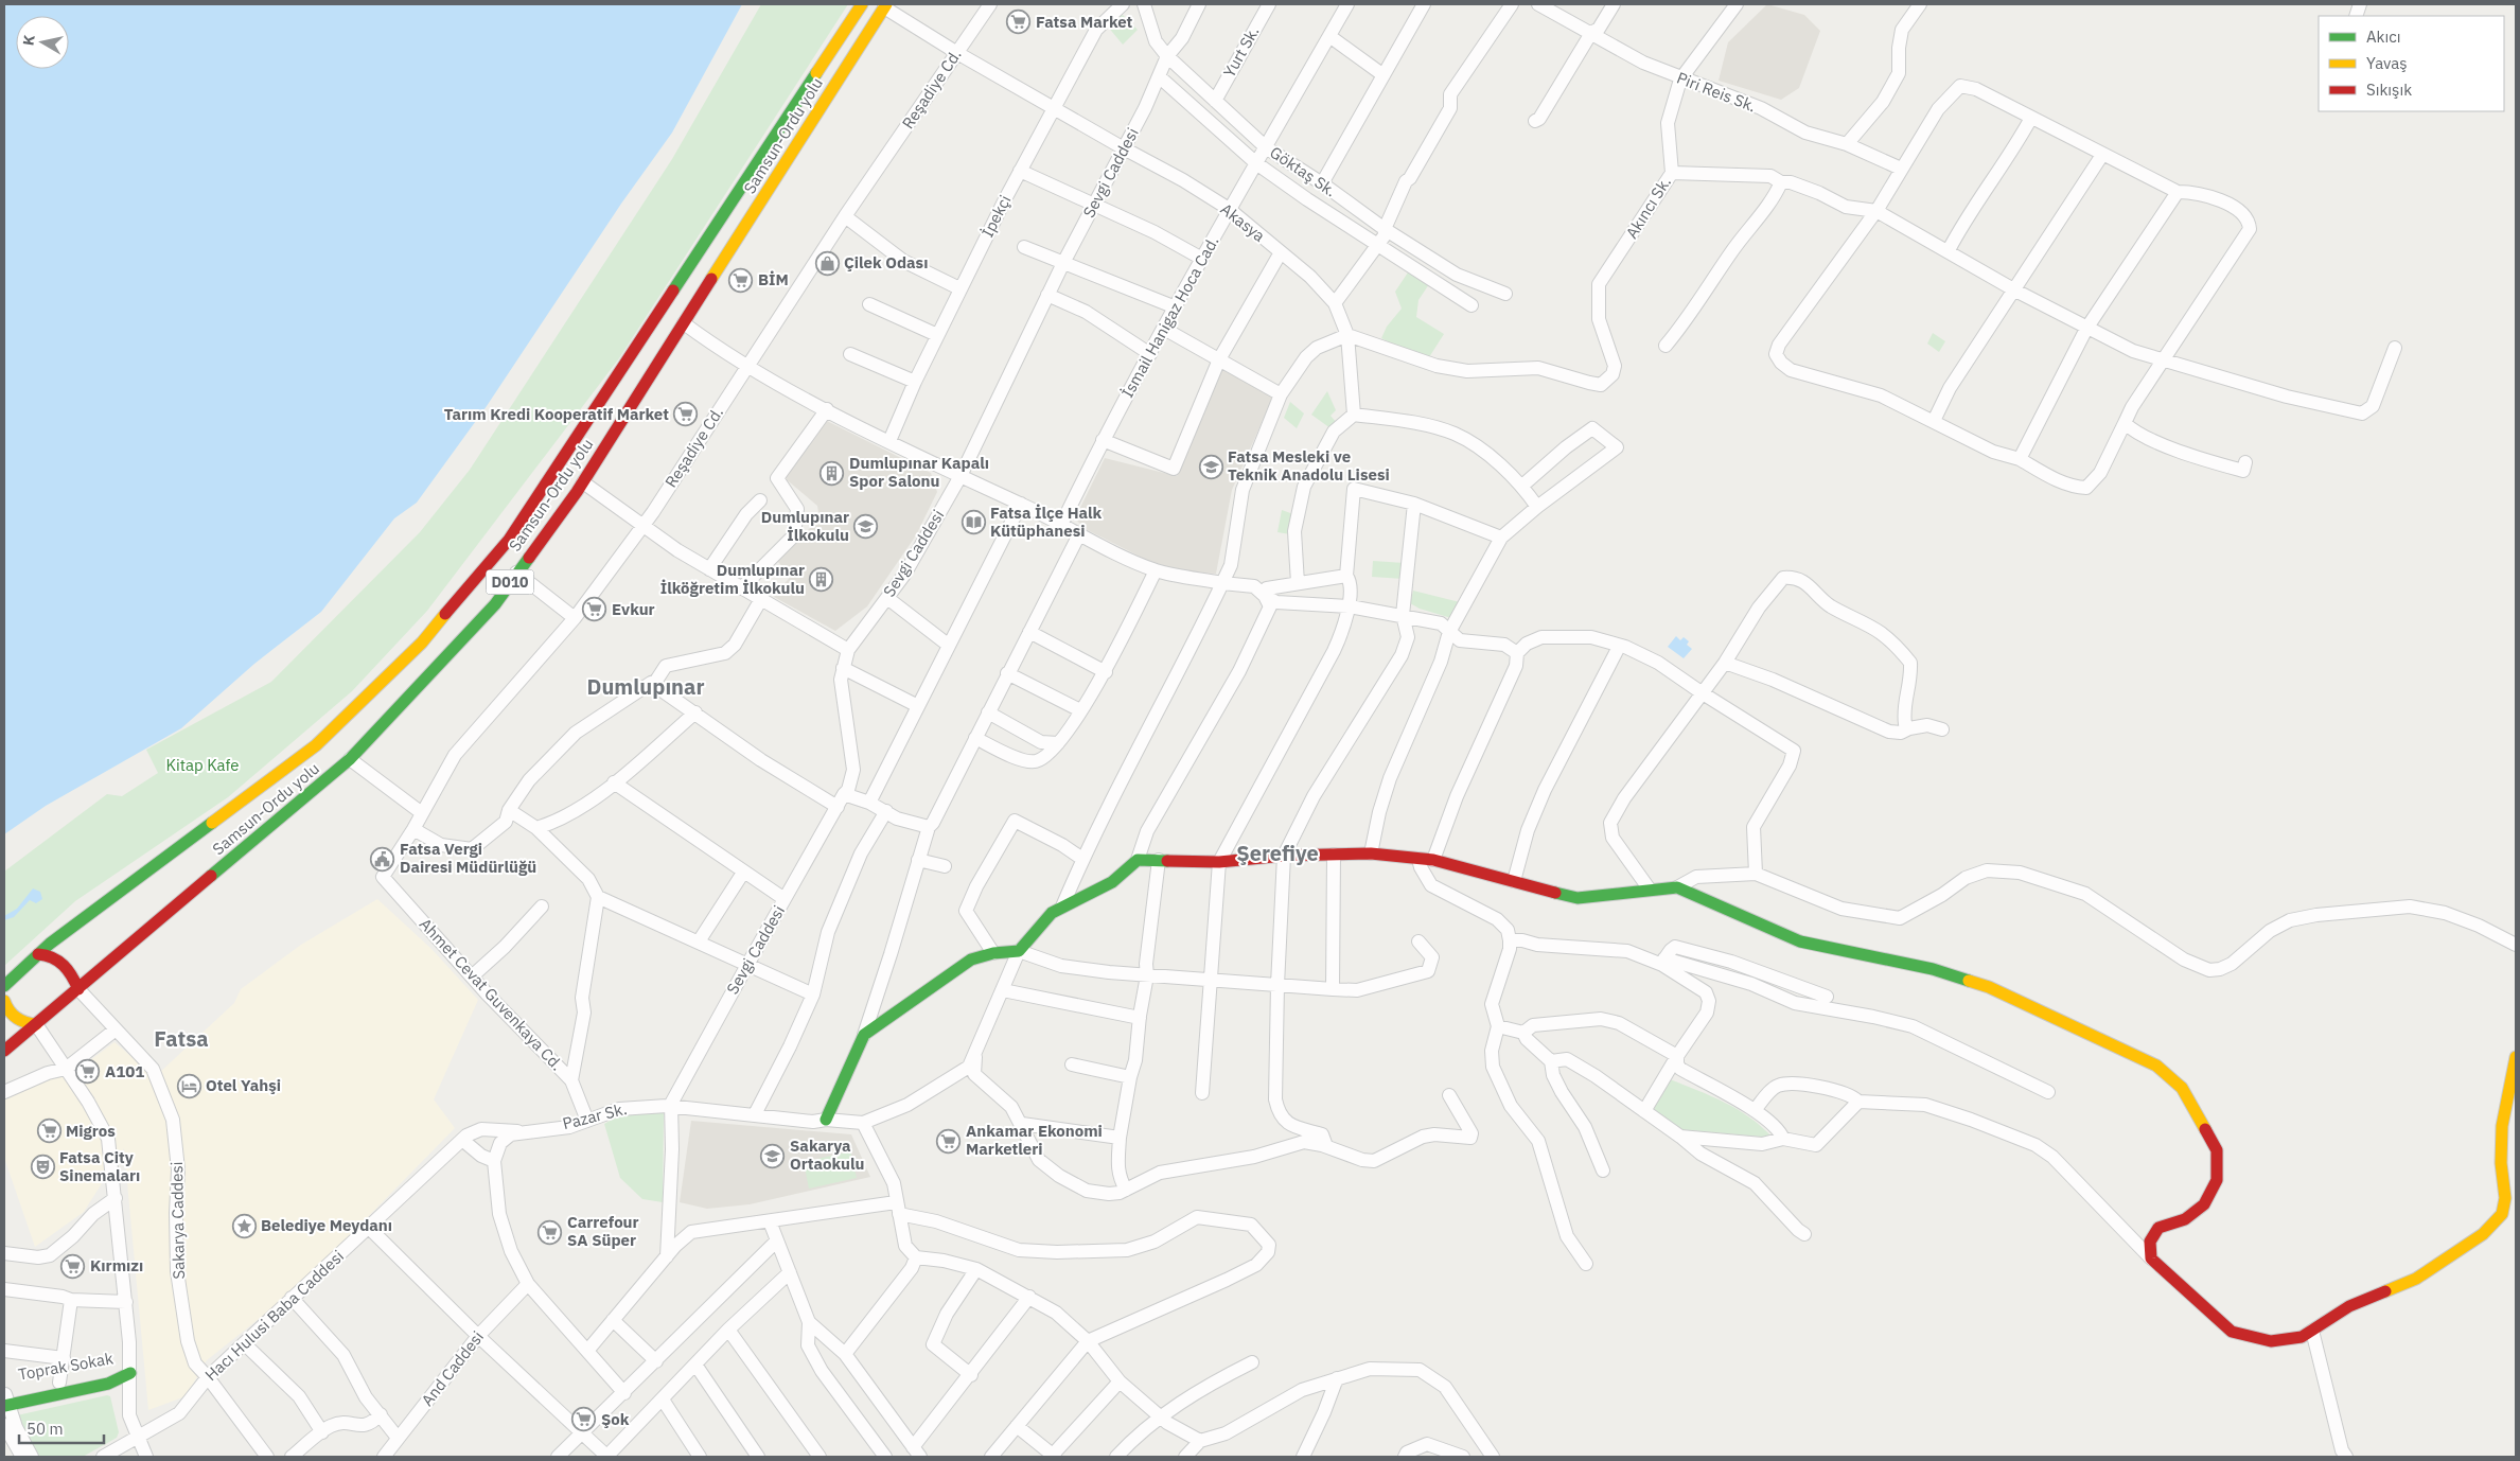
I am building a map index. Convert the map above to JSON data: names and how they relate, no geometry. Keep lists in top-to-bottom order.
{
  "streets": {
    "main road": ["Samsun-Ordu yolu", "D010", "Toprak Sokak"],
    "street": [
      "Yurt Sk.",
      "Reşadiye Cd.",
      "Piri Reis Sk.",
      "Göktaş Sk.",
      "Sevgi Caddesi",
      "Akıncı Sk.",
      "İpekçi",
      "Akasya",
      "İsmail Hanigaz Hoca Cad.",
      "Ahmet Cevat Guvenkaya Cd.",
      "Pazar Sk.",
      "Sakarya Caddesi",
      "Hacı Hulusi Baba Caddesi",
      "And Caddesi"
    ]
  },
  "crossings": [
    ["Yurt Sk.", "Göktaş Sk."],
    ["Reşadiye Cd.", "Akasya"],
    ["Reşadiye Cd.", "Ahmet Cevat Guvenkaya Cd."],
    ["Piri Reis Sk.", "Akıncı Sk."],
    ["Samsun-Ordu yolu", "Akasya"],
    ["Samsun-Ordu yolu", "Sakarya Caddesi"],
    ["Göktaş Sk.", "Sevgi Caddesi"],
    ["Göktaş Sk.", "İsmail Hanigaz Hoca Cad."],
    ["Sevgi Caddesi", "Akasya"],
    ["Sevgi Caddesi", "Pazar Sk."],
    ["Akıncı Sk.", "Akasya"],
    ["İpekçi", "Akasya"],
    ["Akasya", "İsmail Hanigaz Hoca Cad."],
    ["Ahmet Cevat Guvenkaya Cd.", "Pazar Sk."],
    ["Pazar Sk.", "Hacı Hulusi Baba Caddesi"],
    ["Sakarya Caddesi", "Hacı Hulusi Baba Caddesi"]
  ],
  "districts": ["Dumlupınar", "Şerefiye", "Fatsa"],
  "parks": ["Kitap Kafe"],
  "places": {
    "supermarket": [
      "Fatsa Market",
      "BİM",
      "Tarım Kredi Kooperatif Market",
      "Evkur",
      "A101",
      "Migros",
      "Ankamar Ekonomi Marketleri",
      "Carrefour SA Süper",
      "Kırmızı",
      "Şok"
    ],
    "shop": ["Çilek Odası"],
    "school or university": ["Fatsa Mesleki ve Teknik Anadolu Lisesi", "Dumlupınar İlkokulu", "Sakarya Ortaokulu"],
    "building": ["Dumlupınar Kapalı Spor Salonu", "Dumlupınar İlköğretim İlkokulu"],
    "library": ["Fatsa İlçe Halk Kütüphanesi"],
    "public building": ["Fatsa Vergi Dairesi Müdürlüğü"],
    "hotel": ["Otel Yahşi"],
    "theatre": ["Fatsa City Sinemaları"],
    "place": ["Belediye Meydanı"]
  },
  "legend": ["Akıcı", "Yavaş", "Sıkışık"],
  "scale_bar": "50 m",
  "north": "left"
}
